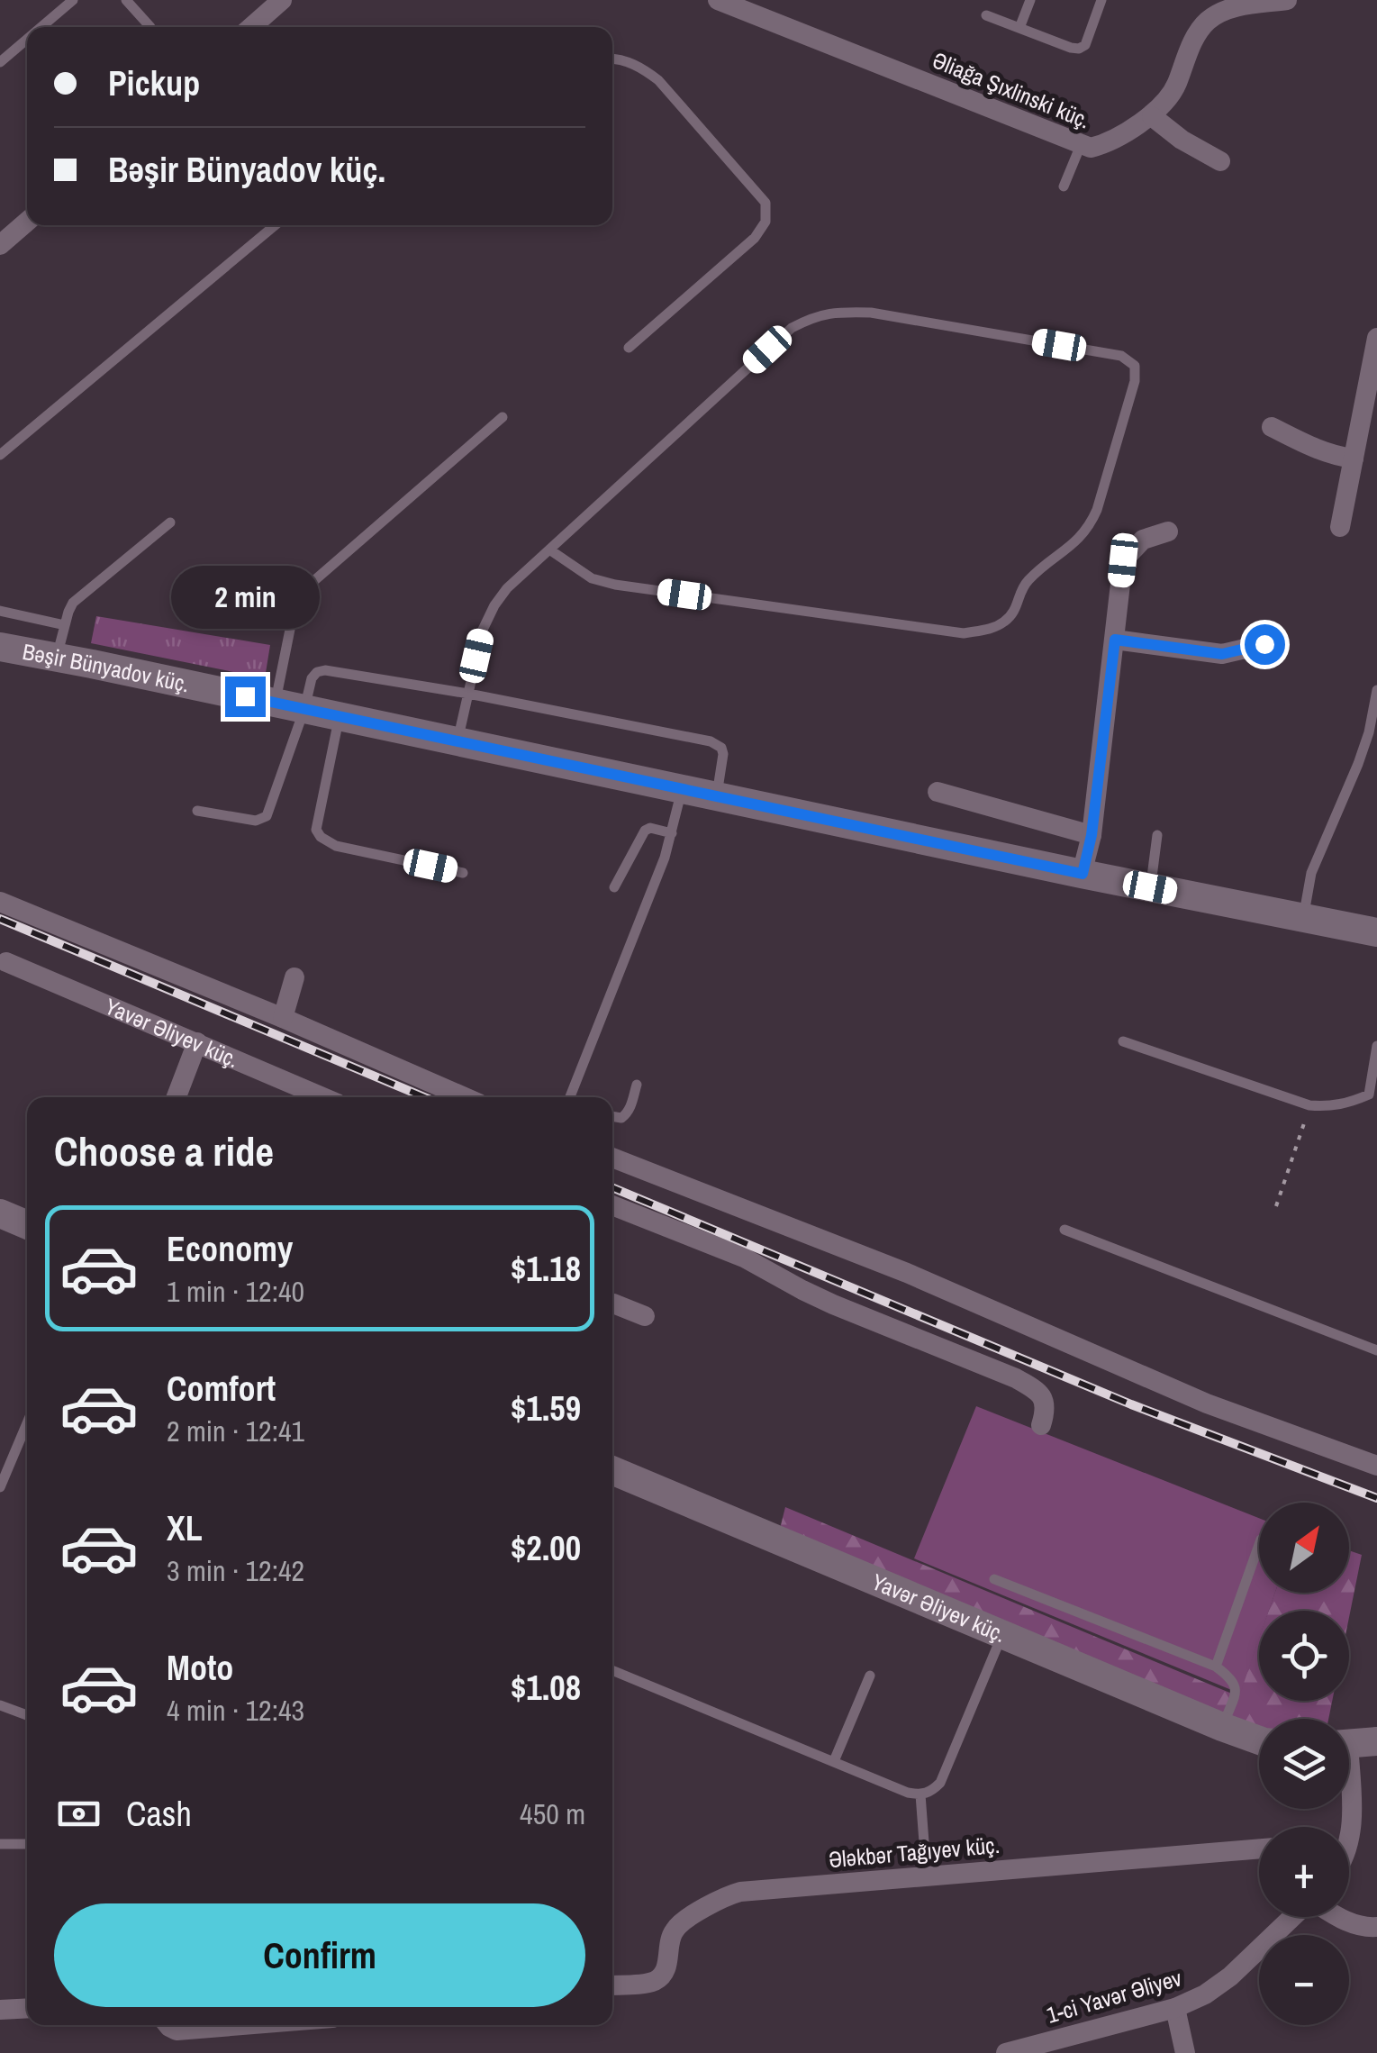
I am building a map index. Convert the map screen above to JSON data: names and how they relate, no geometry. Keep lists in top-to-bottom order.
{
  "streets": {
    "street": [
      "Əliağa Şıxlinski küç.",
      "Bəşir Bünyadov küç.",
      "Yavər Əliyev küç.",
      "Ələkbər Tağıyev küç.",
      "1-ci Yavər Əliyev"
    ]
  },
  "north": "top right",
  "page": {
    "banner": ["Pickup", "Bəşir Bünyadov küç."],
    "bubble": "2 min",
    "heading": "Choose a ride",
    "list": [
      {
        "name": "Economy",
        "note": "1 min · 12:40",
        "value": "$1.18"
      },
      {
        "name": "Comfort",
        "note": "2 min · 12:41",
        "value": "$1.59"
      },
      {
        "name": "XL",
        "note": "3 min · 12:42",
        "value": "$2.00"
      },
      {
        "name": "Moto",
        "note": "4 min · 12:43",
        "value": "$1.08"
      }
    ],
    "map_buttons": ["+", "−"],
    "pay": ["Cash", "450 m"],
    "buttons": "Confirm"
  }
}
